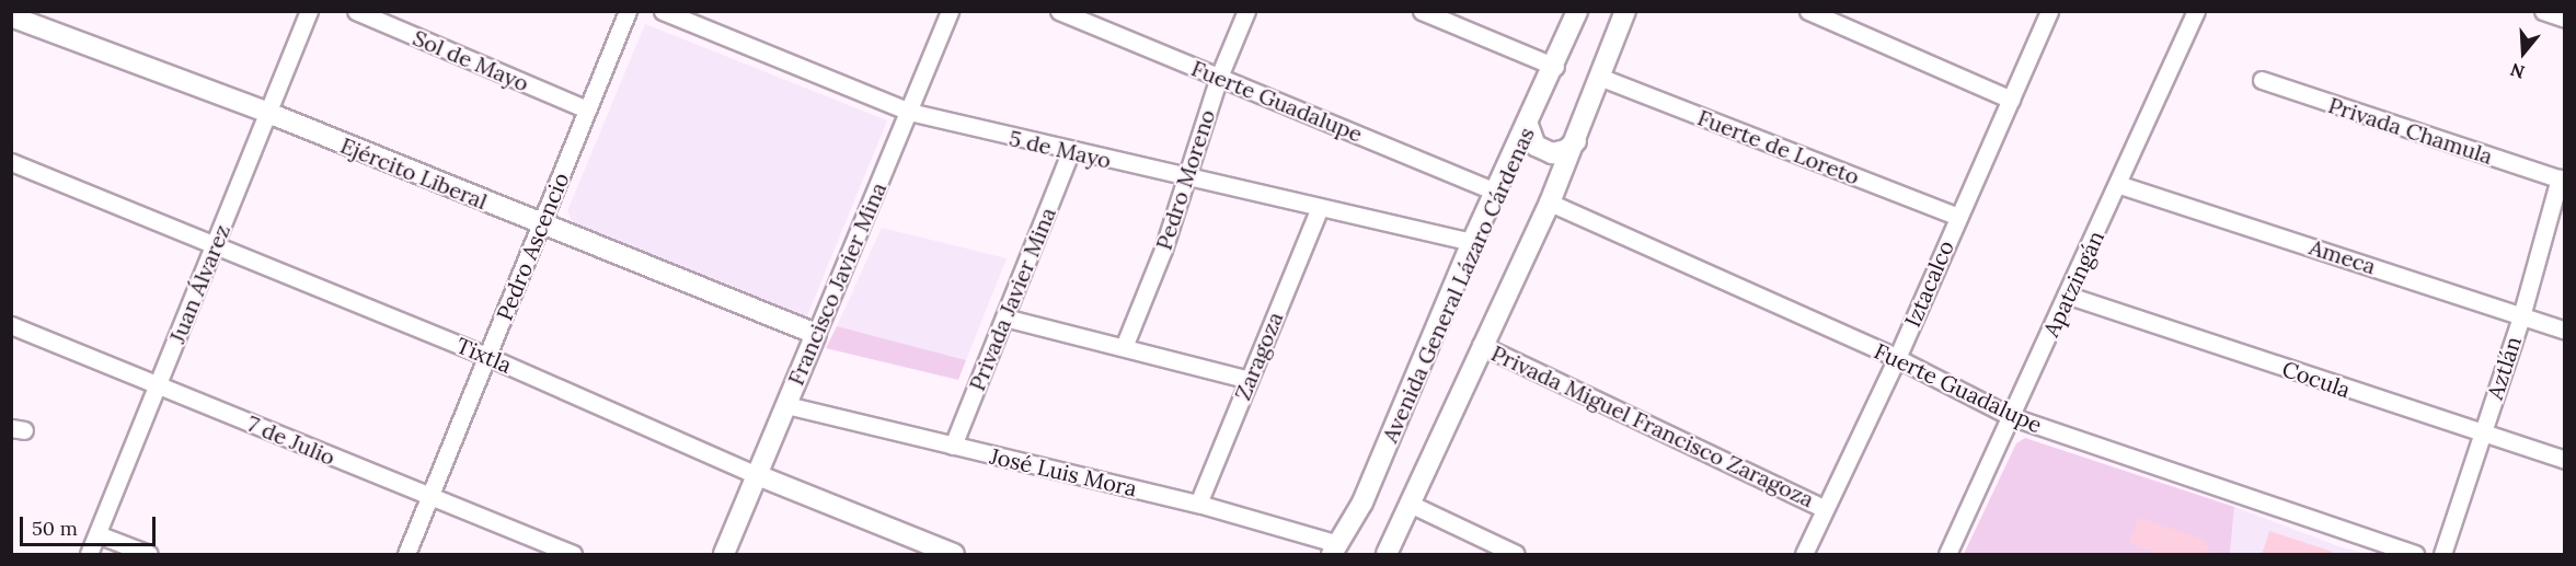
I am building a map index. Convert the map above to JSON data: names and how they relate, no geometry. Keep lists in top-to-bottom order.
{
  "streets": {
    "street": [
      "Sol de Mayo",
      "Fuerte Guadalupe",
      "Privada Chamula",
      "Fuerte de Loreto",
      "5 de Mayo",
      "Ejército Liberal",
      "Pedro Moreno",
      "Pedro Ascencio",
      "Ameca",
      "Juan Álvarez",
      "Francisco Javier Mina",
      "Iztacalco",
      "Apatzingán",
      "Avenida General Lázaro Cárdenas",
      "Privada Javier Mina",
      "Tixtla",
      "Zaragoza",
      "Aztlán",
      "Cocula",
      "Privada Miguel Francisco Zaragoza",
      "7 de Julio",
      "José Luis Mora"
    ]
  },
  "crossings": [
    ["Sol de Mayo", "Pedro Ascencio"],
    ["Fuerte Guadalupe", "Pedro Moreno"],
    ["Fuerte Guadalupe", "Iztacalco"],
    ["Fuerte Guadalupe", "Apatzingán"],
    ["Fuerte Guadalupe", "Avenida General Lázaro Cárdenas"],
    ["Privada Chamula", "Aztlán"],
    ["Fuerte de Loreto", "Iztacalco"],
    ["5 de Mayo", "Pedro Moreno"],
    ["5 de Mayo", "Francisco Javier Mina"],
    ["5 de Mayo", "Avenida General Lázaro Cárdenas"],
    ["5 de Mayo", "Privada Javier Mina"],
    ["5 de Mayo", "Zaragoza"],
    ["Ejército Liberal", "Pedro Ascencio"],
    ["Ejército Liberal", "Juan Álvarez"],
    ["Ejército Liberal", "Francisco Javier Mina"],
    ["Pedro Ascencio", "Tixtla"],
    ["Pedro Ascencio", "7 de Julio"],
    ["Ameca", "Apatzingán"],
    ["Ameca", "Aztlán"],
    ["Juan Álvarez", "Tixtla"],
    ["Juan Álvarez", "7 de Julio"],
    ["Francisco Javier Mina", "Tixtla"],
    ["Francisco Javier Mina", "José Luis Mora"],
    ["Iztacalco", "Privada Miguel Francisco Zaragoza"],
    ["Apatzingán", "Cocula"],
    ["Avenida General Lázaro Cárdenas", "José Luis Mora"],
    ["Privada Javier Mina", "José Luis Mora"],
    ["Zaragoza", "José Luis Mora"],
    ["Aztlán", "Cocula"]
  ],
  "scale_bar": "50 m",
  "north": "bottom"
}
